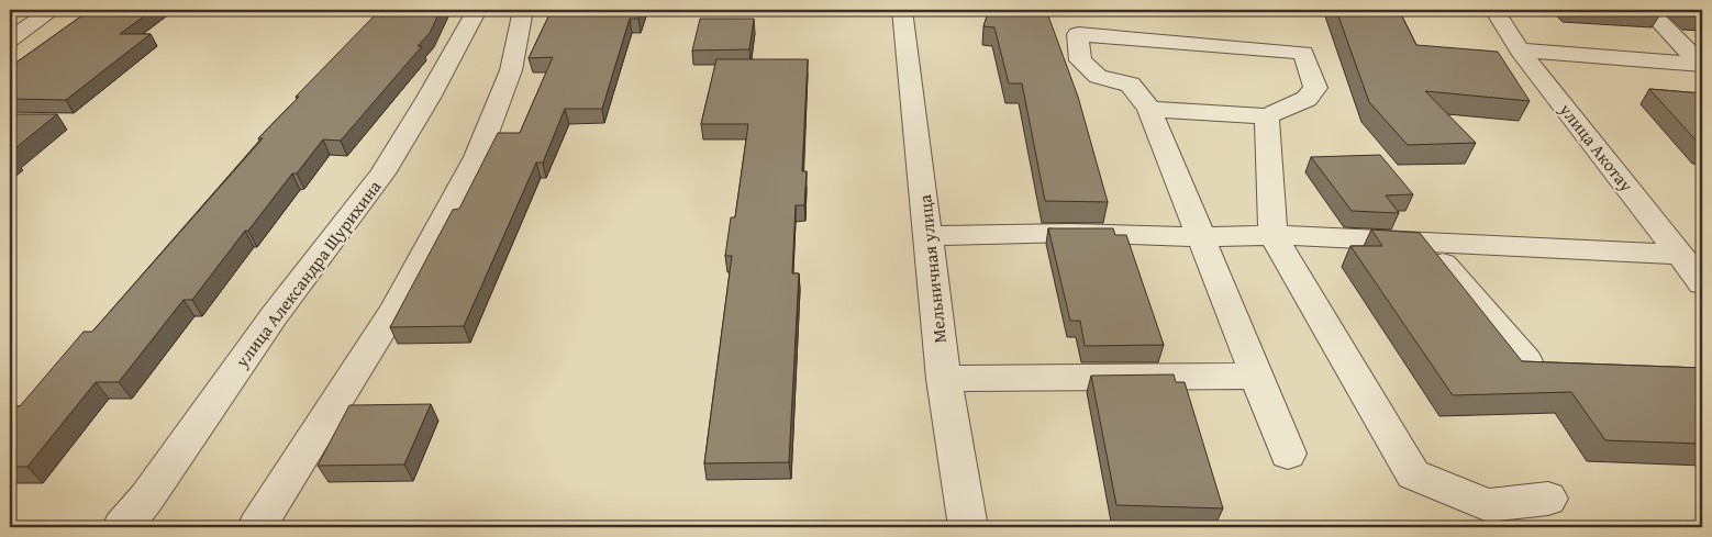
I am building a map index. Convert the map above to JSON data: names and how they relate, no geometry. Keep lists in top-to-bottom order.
{
  "streets": {
    "street": ["улица Акотау", "Мельничная улица", "улица Александра Щурихина"]
  }
}
